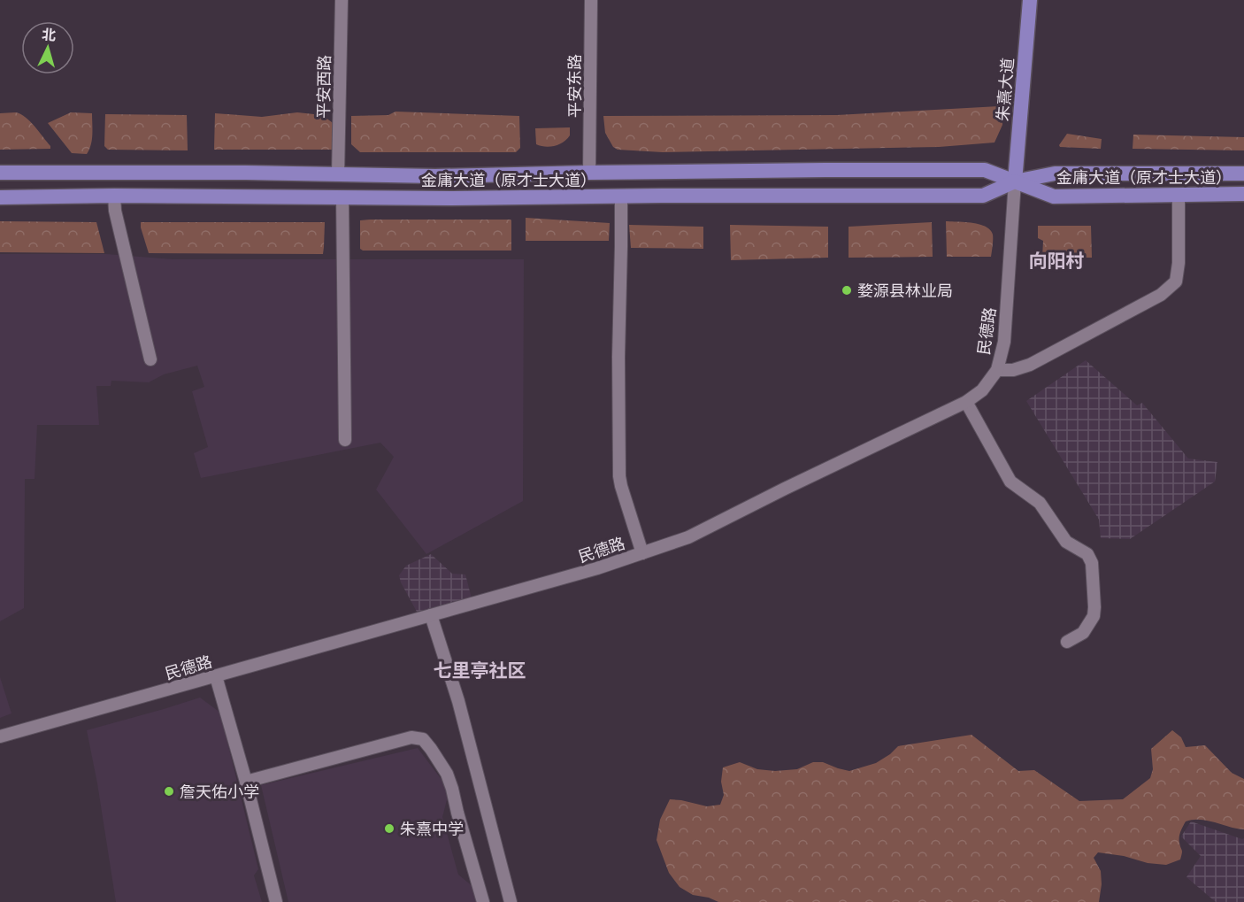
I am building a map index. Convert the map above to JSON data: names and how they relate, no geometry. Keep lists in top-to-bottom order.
{
  "streets": {
    "main road": ["朱熹大道", "金庸大道（原才士大道）"],
    "street": ["平安东路", "平安西路", "民德路"]
  },
  "crossings": [
    ["平安东路", "金庸大道（原才士大道）"],
    ["平安西路", "金庸大道（原才士大道）"],
    ["朱熹大道", "金庸大道（原才士大道）"],
    ["朱熹大道", "民德路"],
    ["金庸大道（原才士大道）", "民德路"]
  ],
  "districts": ["向阳村", "七里亭社区"],
  "places": ["婺源县林业局", "詹天佑小学", "朱熹中学"],
  "north": "top"
}
